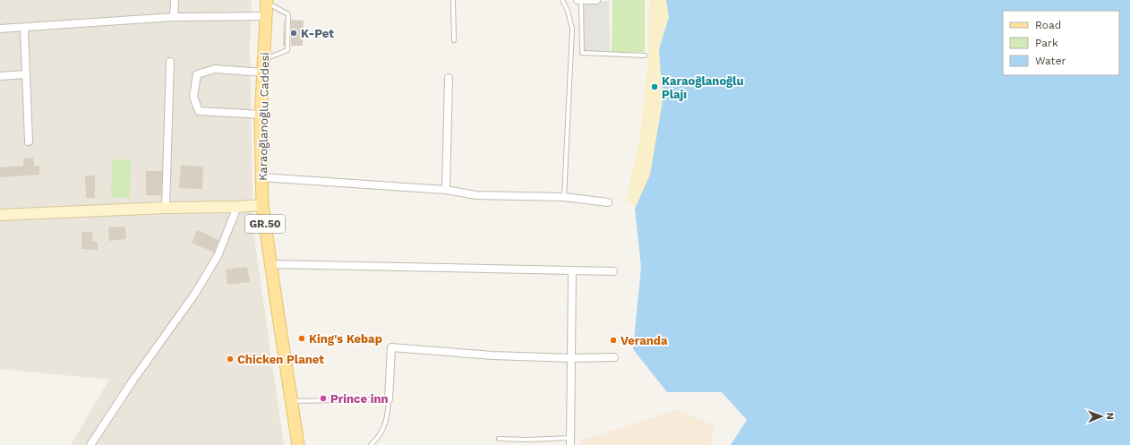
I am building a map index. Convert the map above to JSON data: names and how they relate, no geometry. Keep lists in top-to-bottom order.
{
  "streets": {
    "main road": ["Karaoğlanoğlu Caddesi", "GR.50"]
  },
  "places": [
    "K-Pet",
    "Karaoğlanoğlu Plajı",
    "King's Kebap",
    "Veranda",
    "Chicken Planet",
    "Prince inn"
  ],
  "legend": ["Road", "Park", "Water"],
  "north": "right"
}
